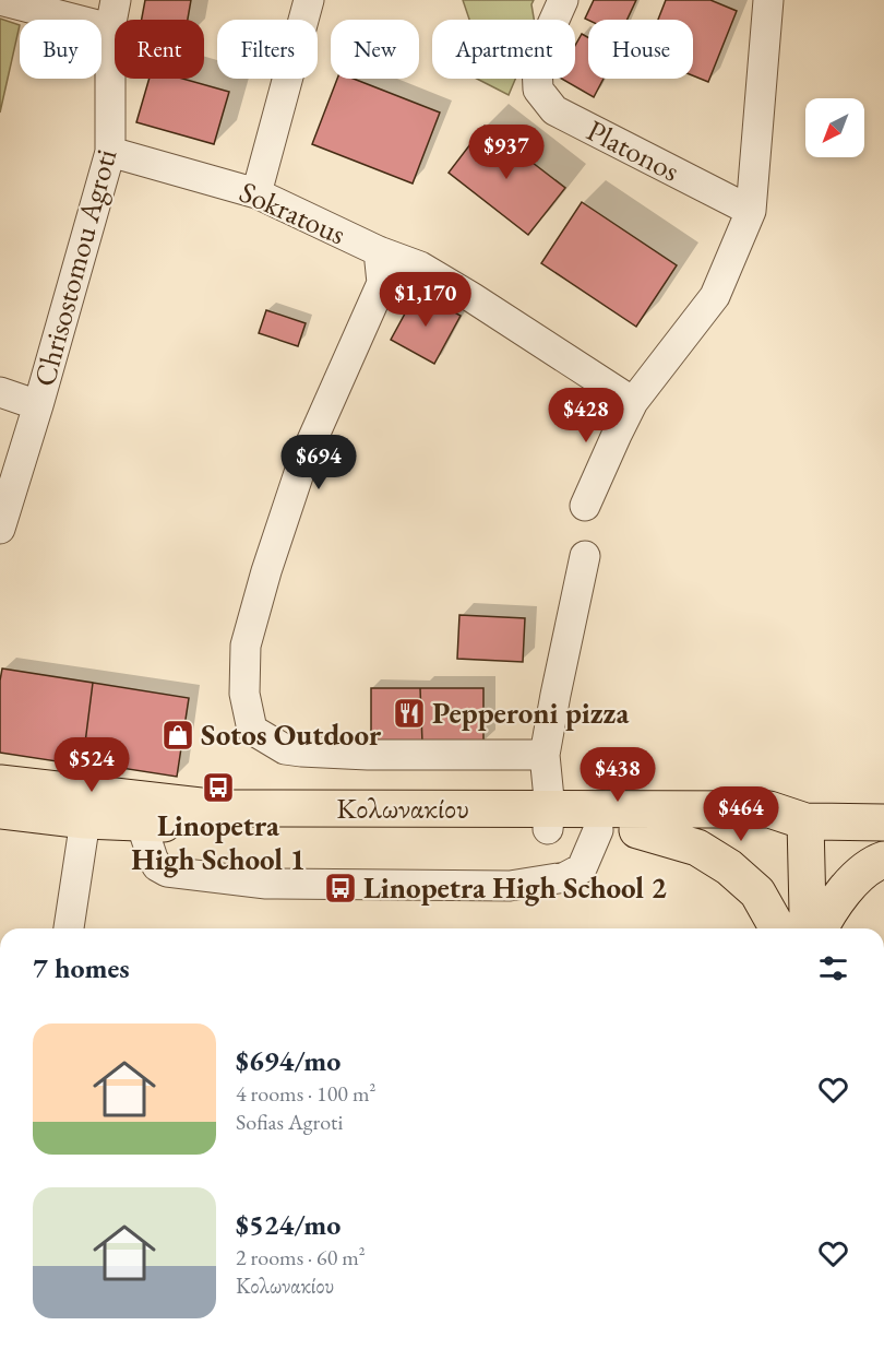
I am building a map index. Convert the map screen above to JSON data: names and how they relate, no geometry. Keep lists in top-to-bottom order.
{
  "streets": {
    "main road": ["Κολωνακίου"],
    "street": ["Platonos", "Sokratous", "Chrisostomou Agroti"]
  },
  "crossings": [
    ["Sokratous", "Chrisostomou Agroti"]
  ],
  "places": {
    "restaurant": ["Pepperoni pizza"],
    "shop": ["Sotos Outdoor"],
    "bus stop": ["Linopetra High School 1", "Linopetra High School 2"]
  },
  "north": "bottom left",
  "page": {
    "chip": [
      "Buy",
      "Rent",
      "Filters",
      "New",
      "Apartment",
      "House"
    ],
    "price": [
      "$937",
      "$1,170",
      "$428",
      "$694",
      "$524",
      "$438",
      "$464"
    ],
    "heading": "7 homes",
    "list": [
      {
        "name": "$694/mo",
        "note": "4 rooms · 100 m² · Sofias Agroti"
      },
      {
        "name": "$524/mo",
        "note": "2 rooms · 60 m² · Κολωνακίου"
      }
    ]
  }
}
